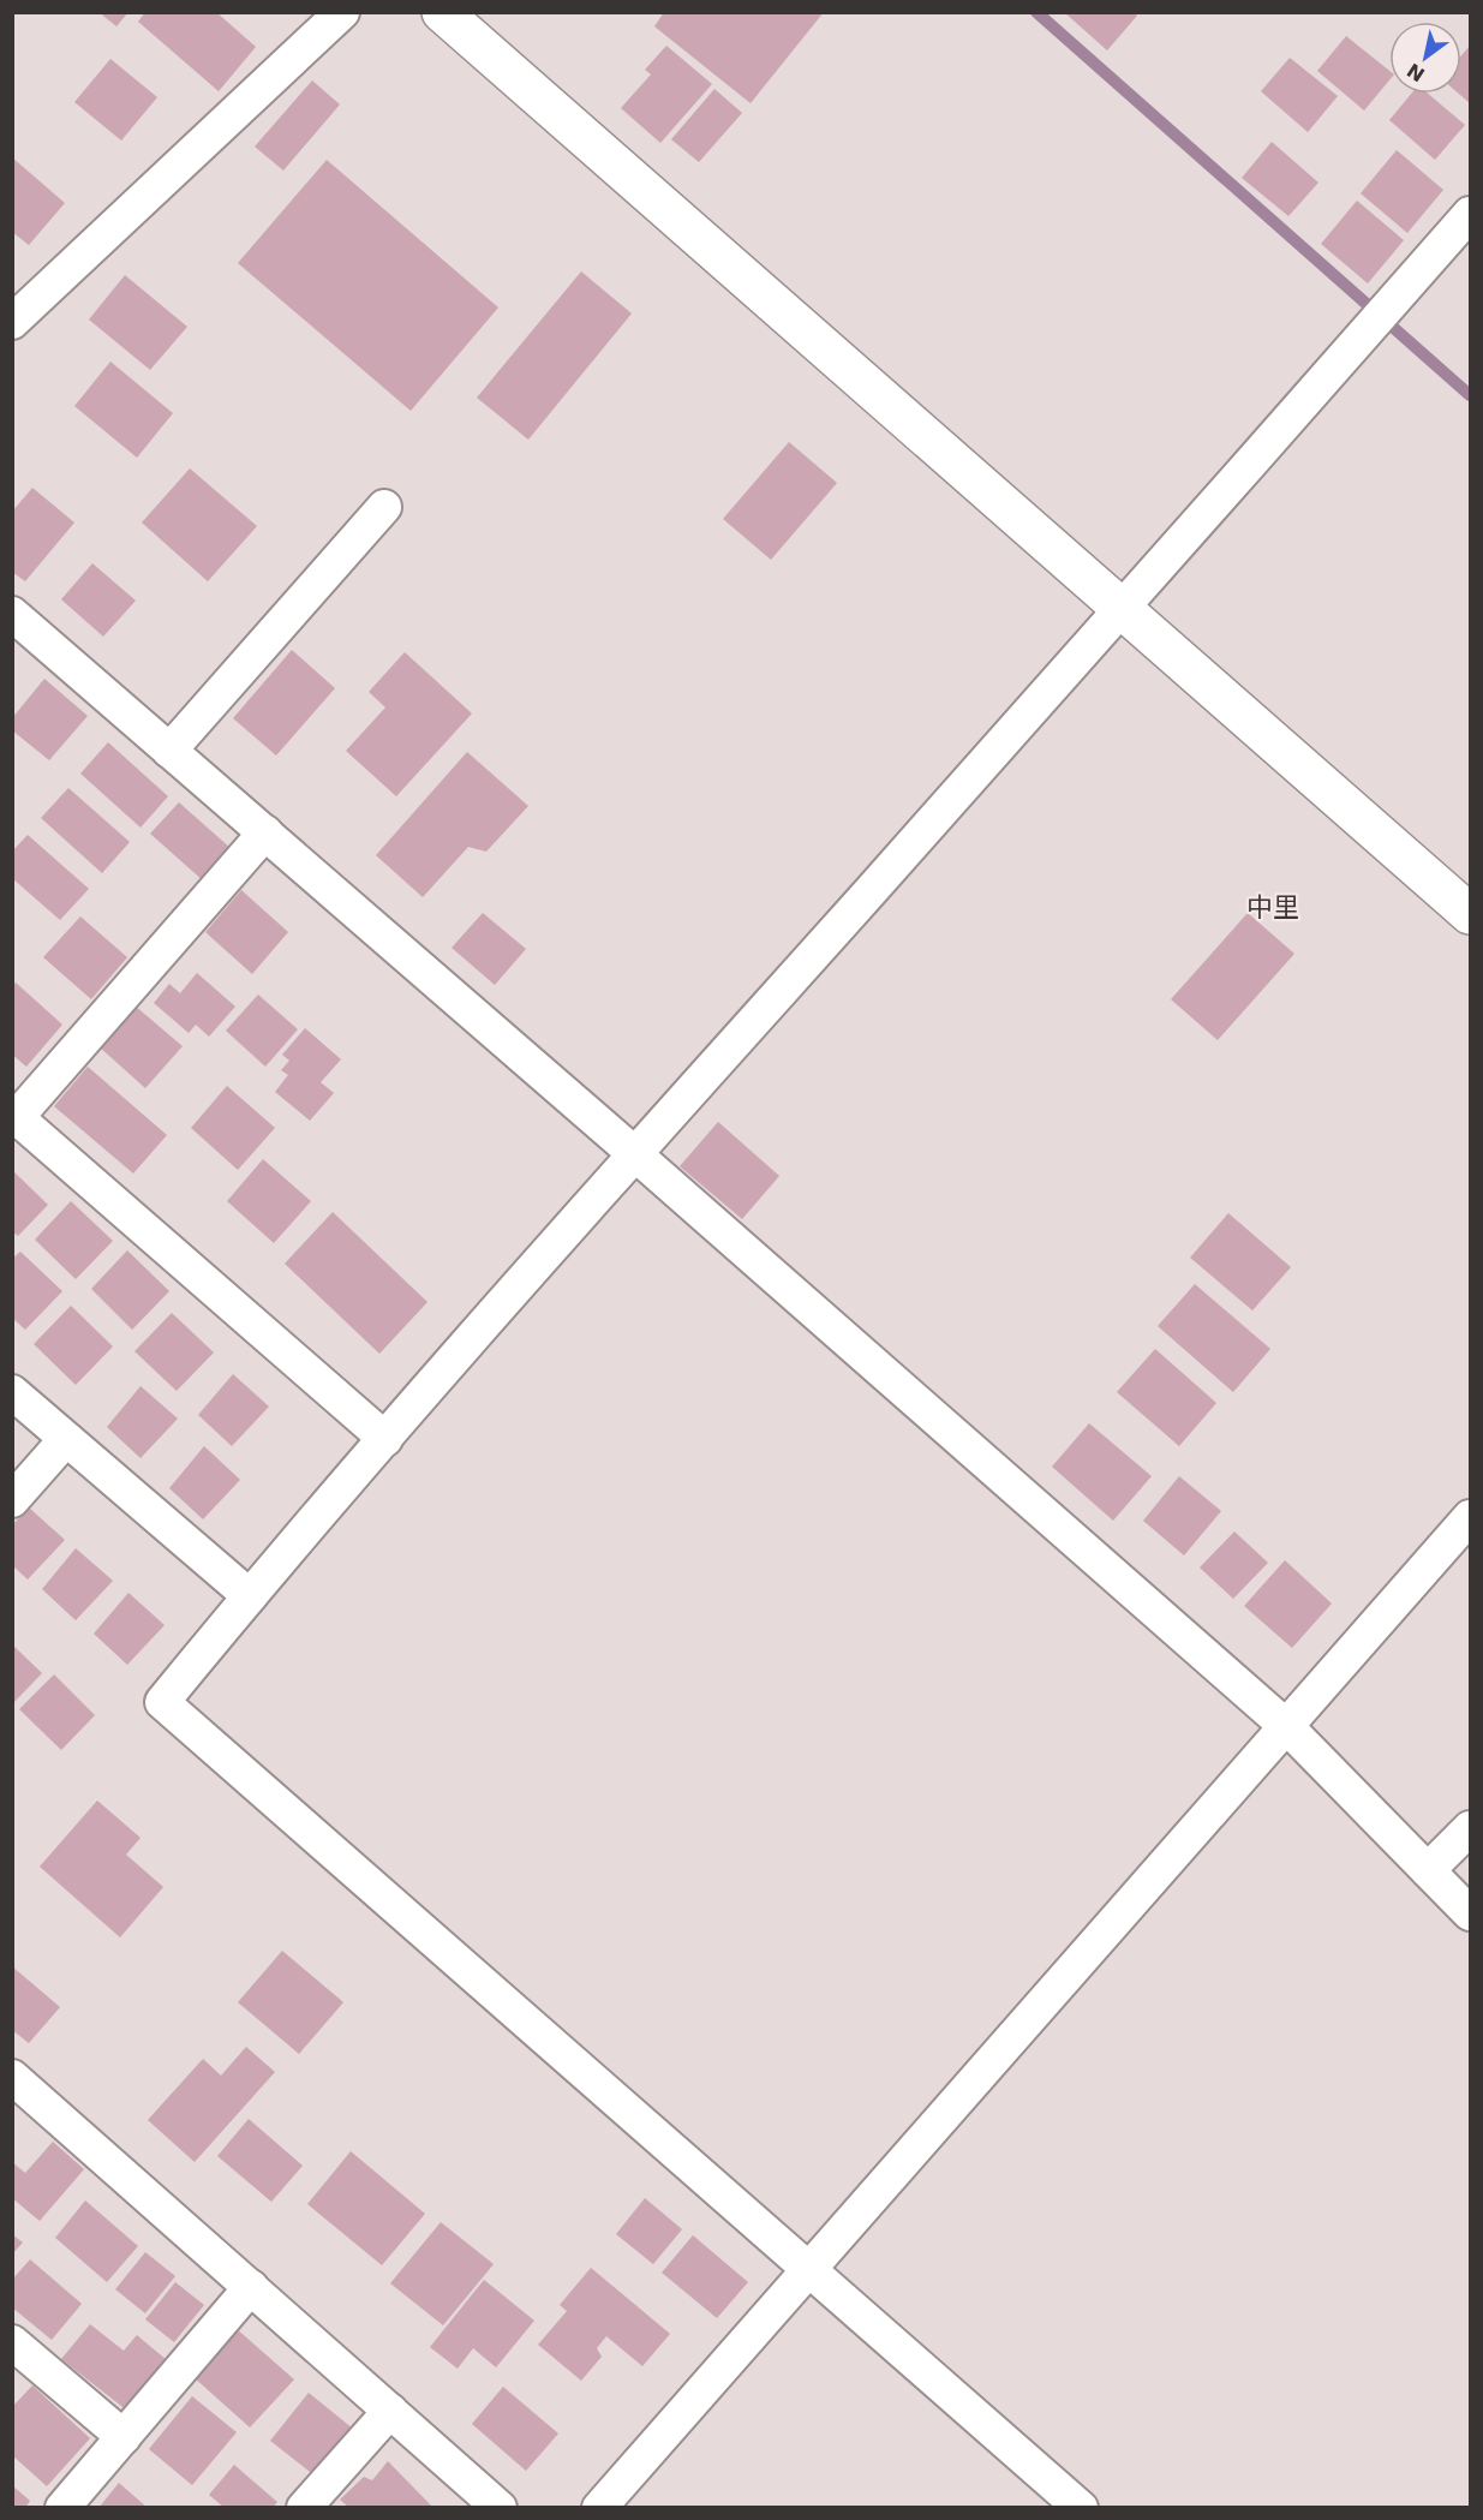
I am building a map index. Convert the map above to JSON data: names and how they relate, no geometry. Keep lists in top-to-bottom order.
{
  "districts": ["中里"],
  "north": "bottom left"
}
